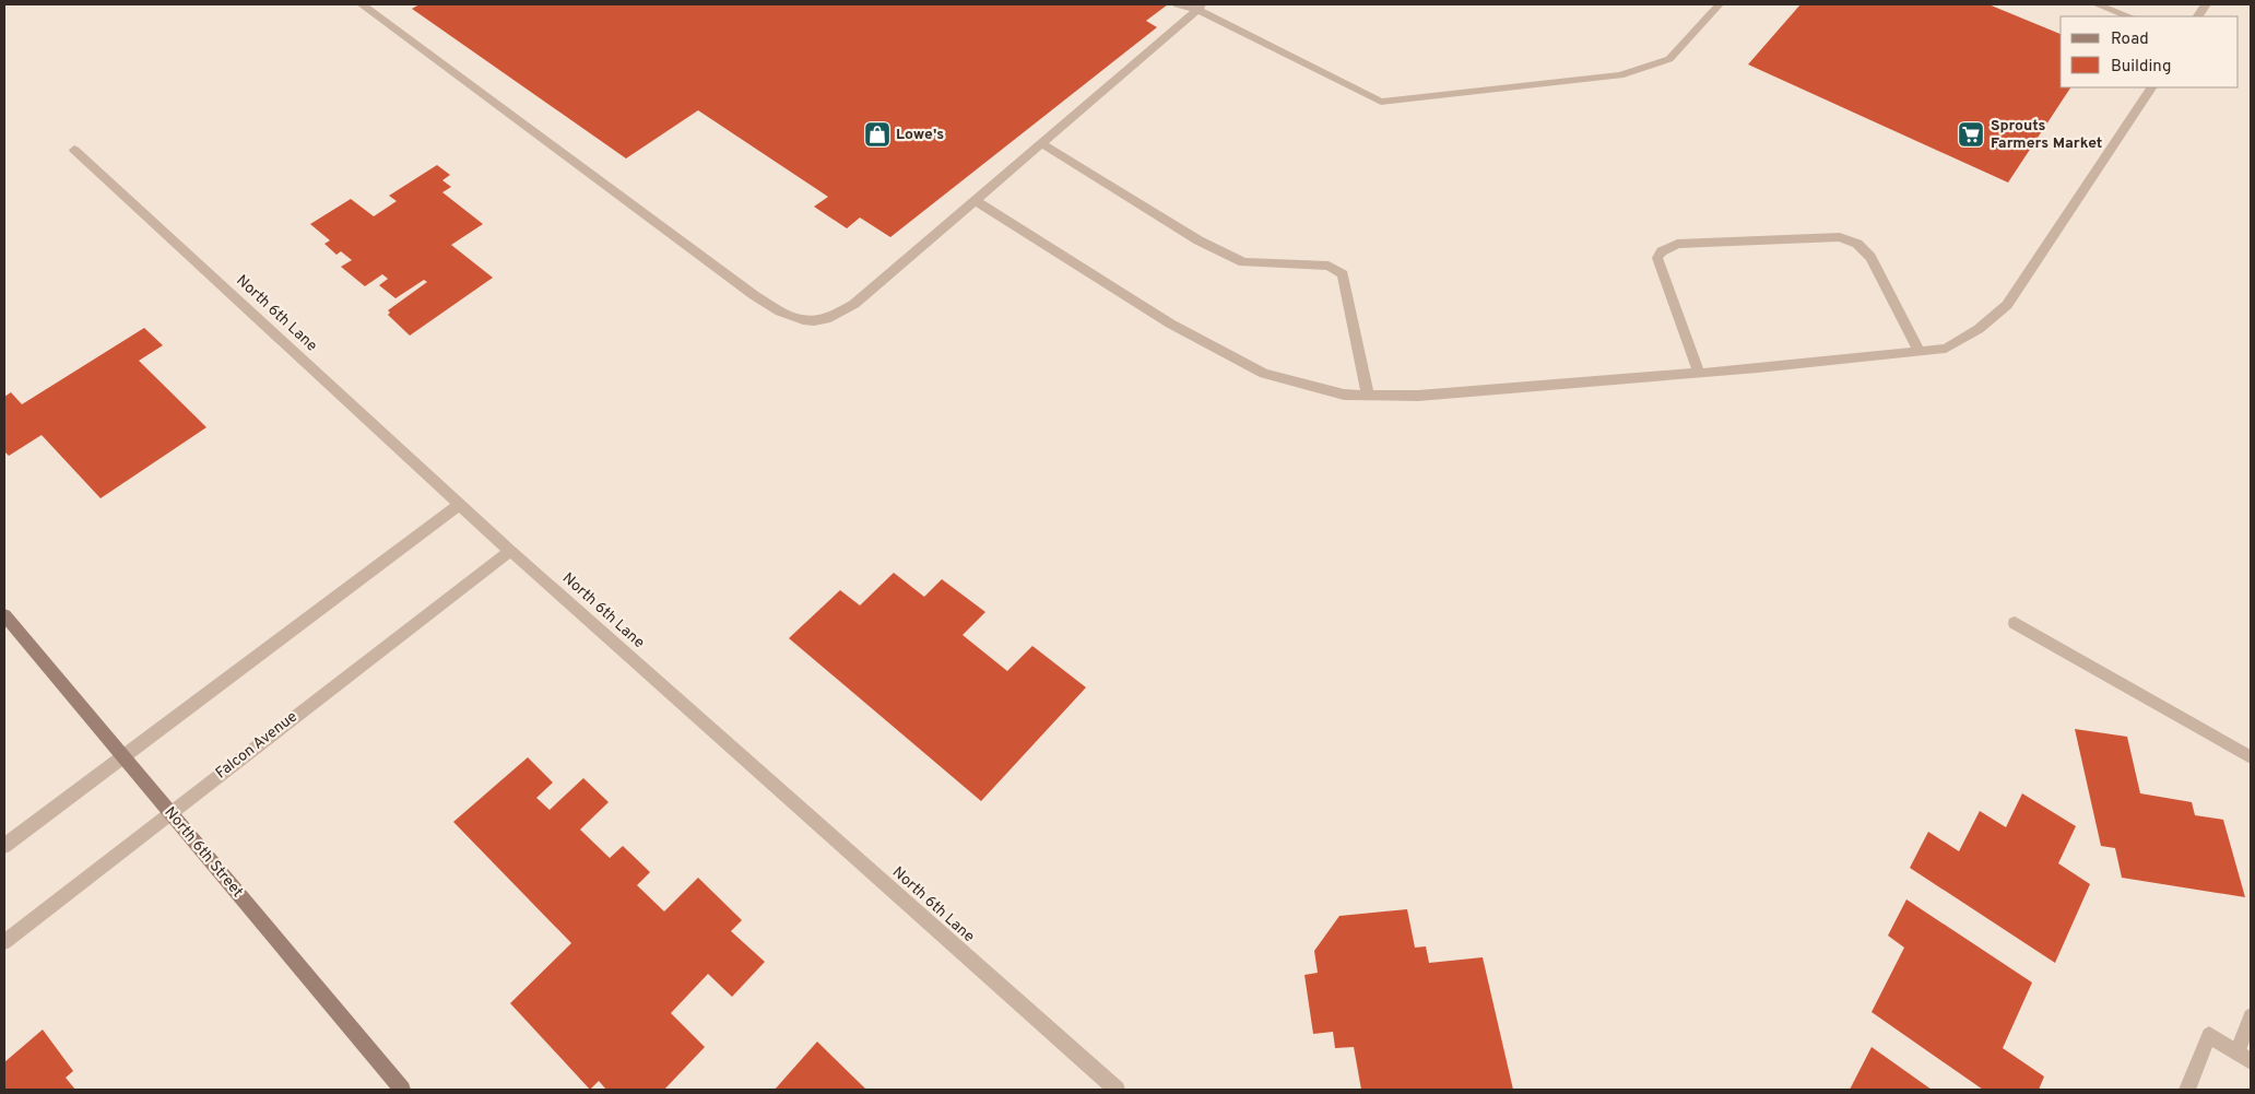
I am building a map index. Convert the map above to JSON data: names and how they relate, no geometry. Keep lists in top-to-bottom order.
{
  "streets": {
    "street": ["North 6th Lane", "Falcon Avenue", "North 6th Street"]
  },
  "crossings": [
    ["North 6th Lane", "Falcon Avenue"],
    ["Falcon Avenue", "North 6th Street"]
  ],
  "places": {
    "shop": ["Lowe's"],
    "supermarket": ["Sprouts Farmers Market"]
  },
  "legend": ["Road", "Building"]
}
